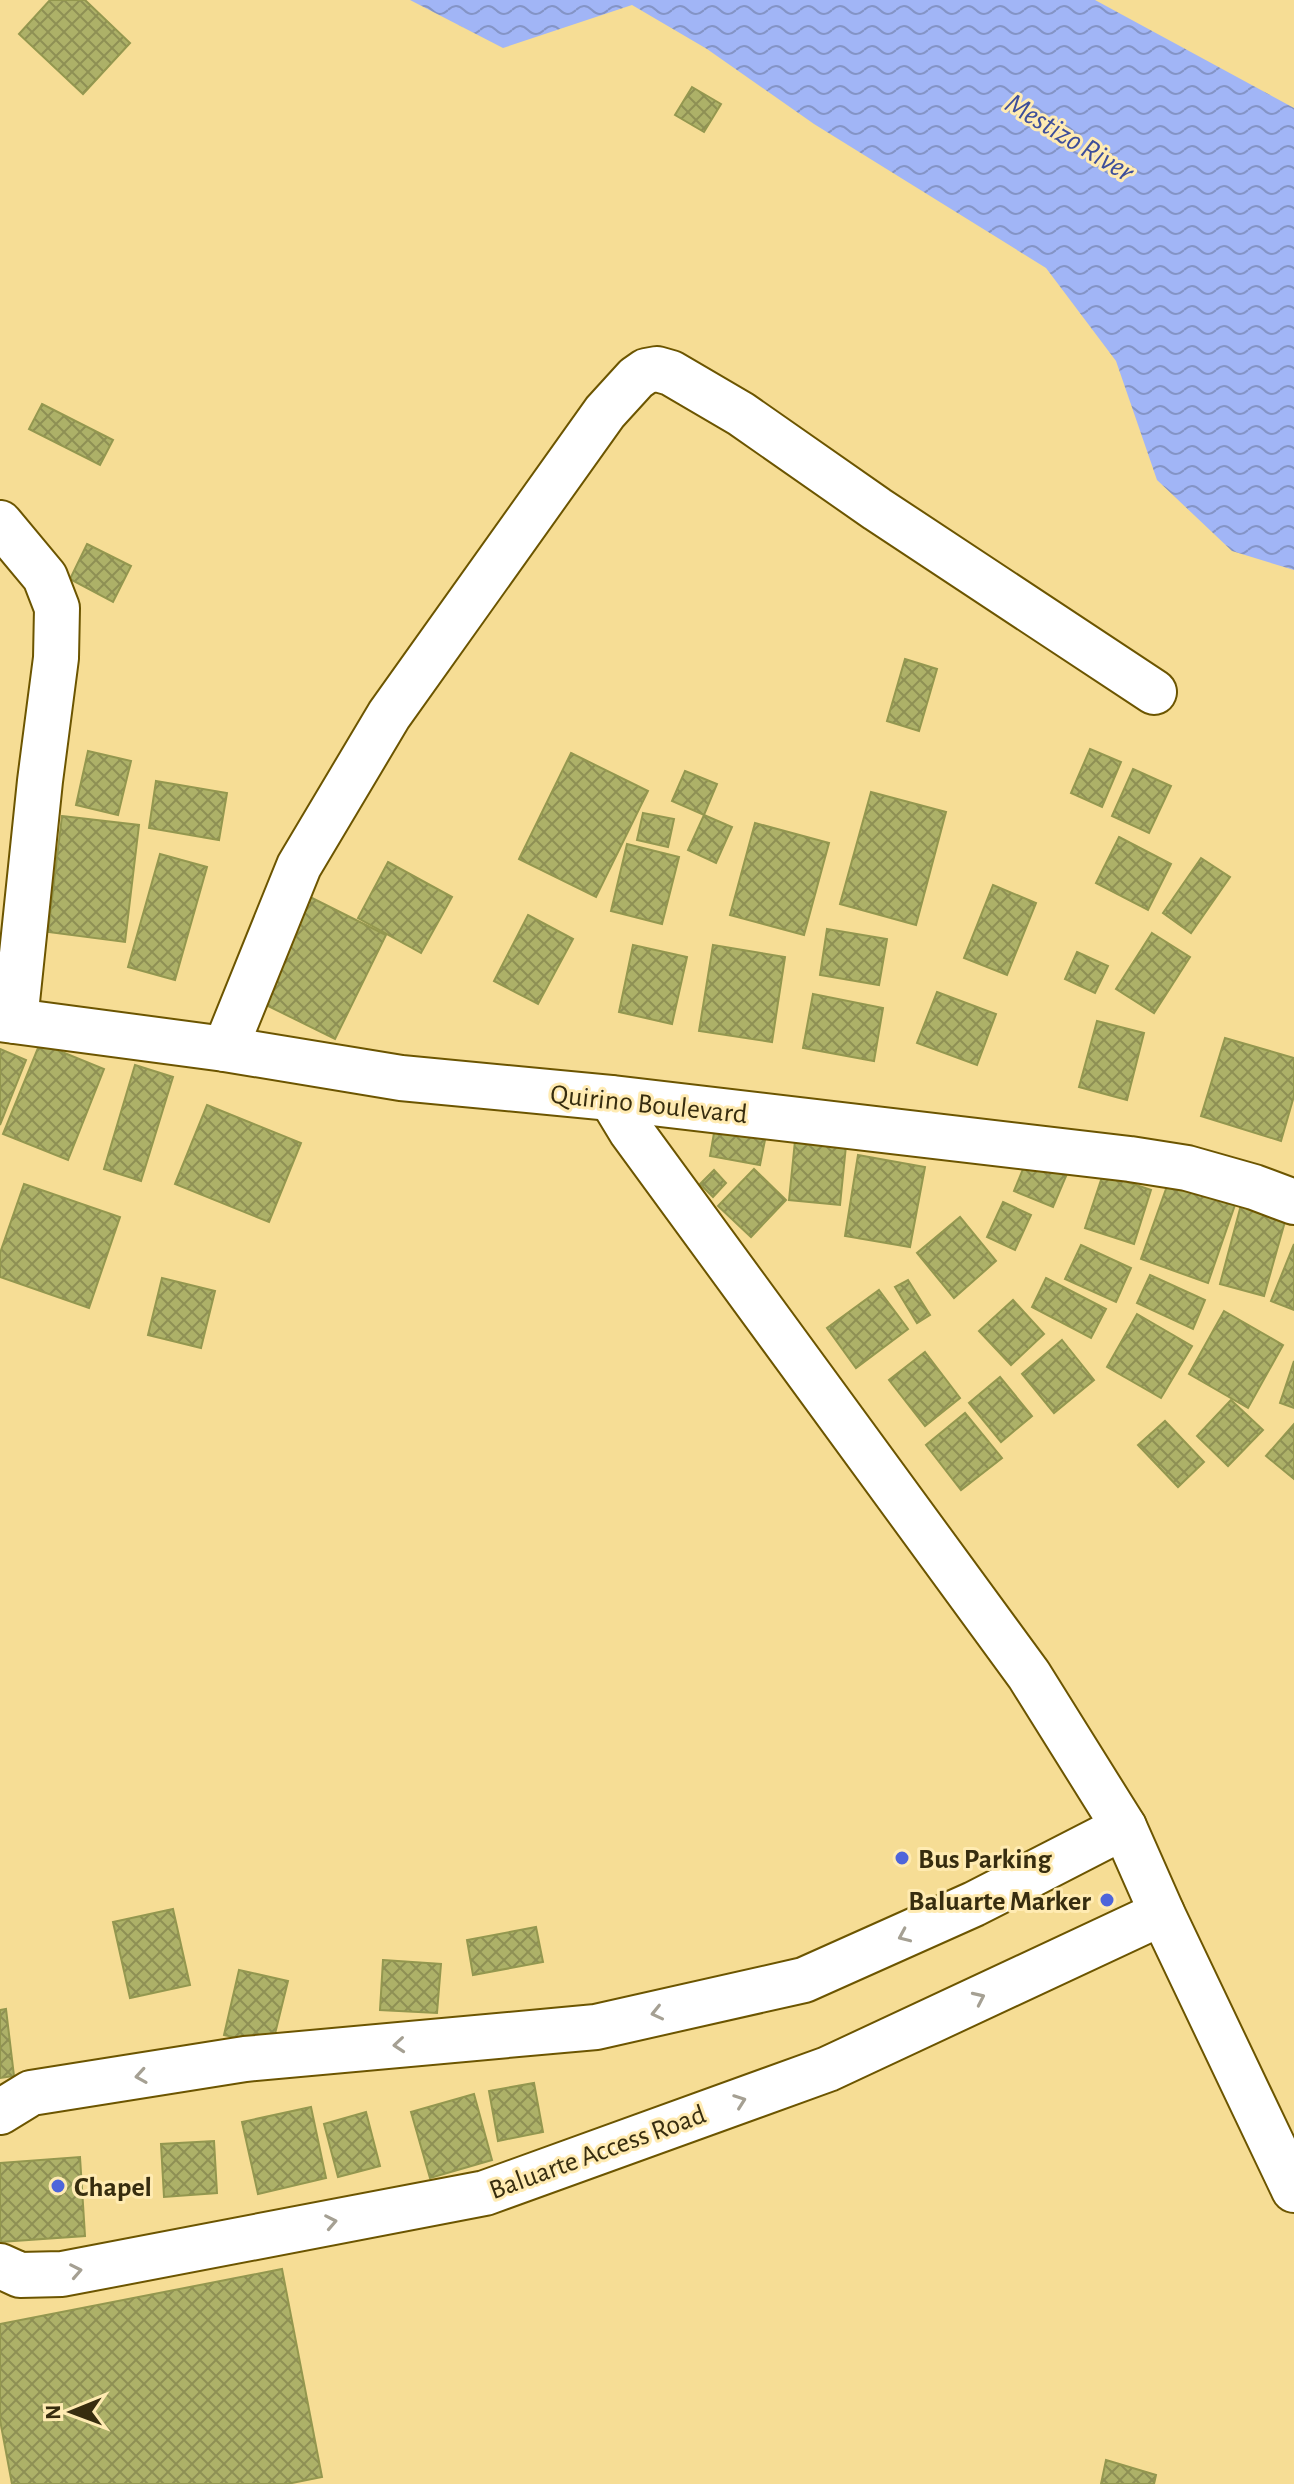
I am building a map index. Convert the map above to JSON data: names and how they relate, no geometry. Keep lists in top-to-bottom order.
{
  "streets": {
    "street": ["Quirino Boulevard", "Baluarte Access Road"]
  },
  "water": ["Mestizo River"],
  "places": ["Bus Parking", "Baluarte Marker", "Chapel"],
  "north": "left"
}
